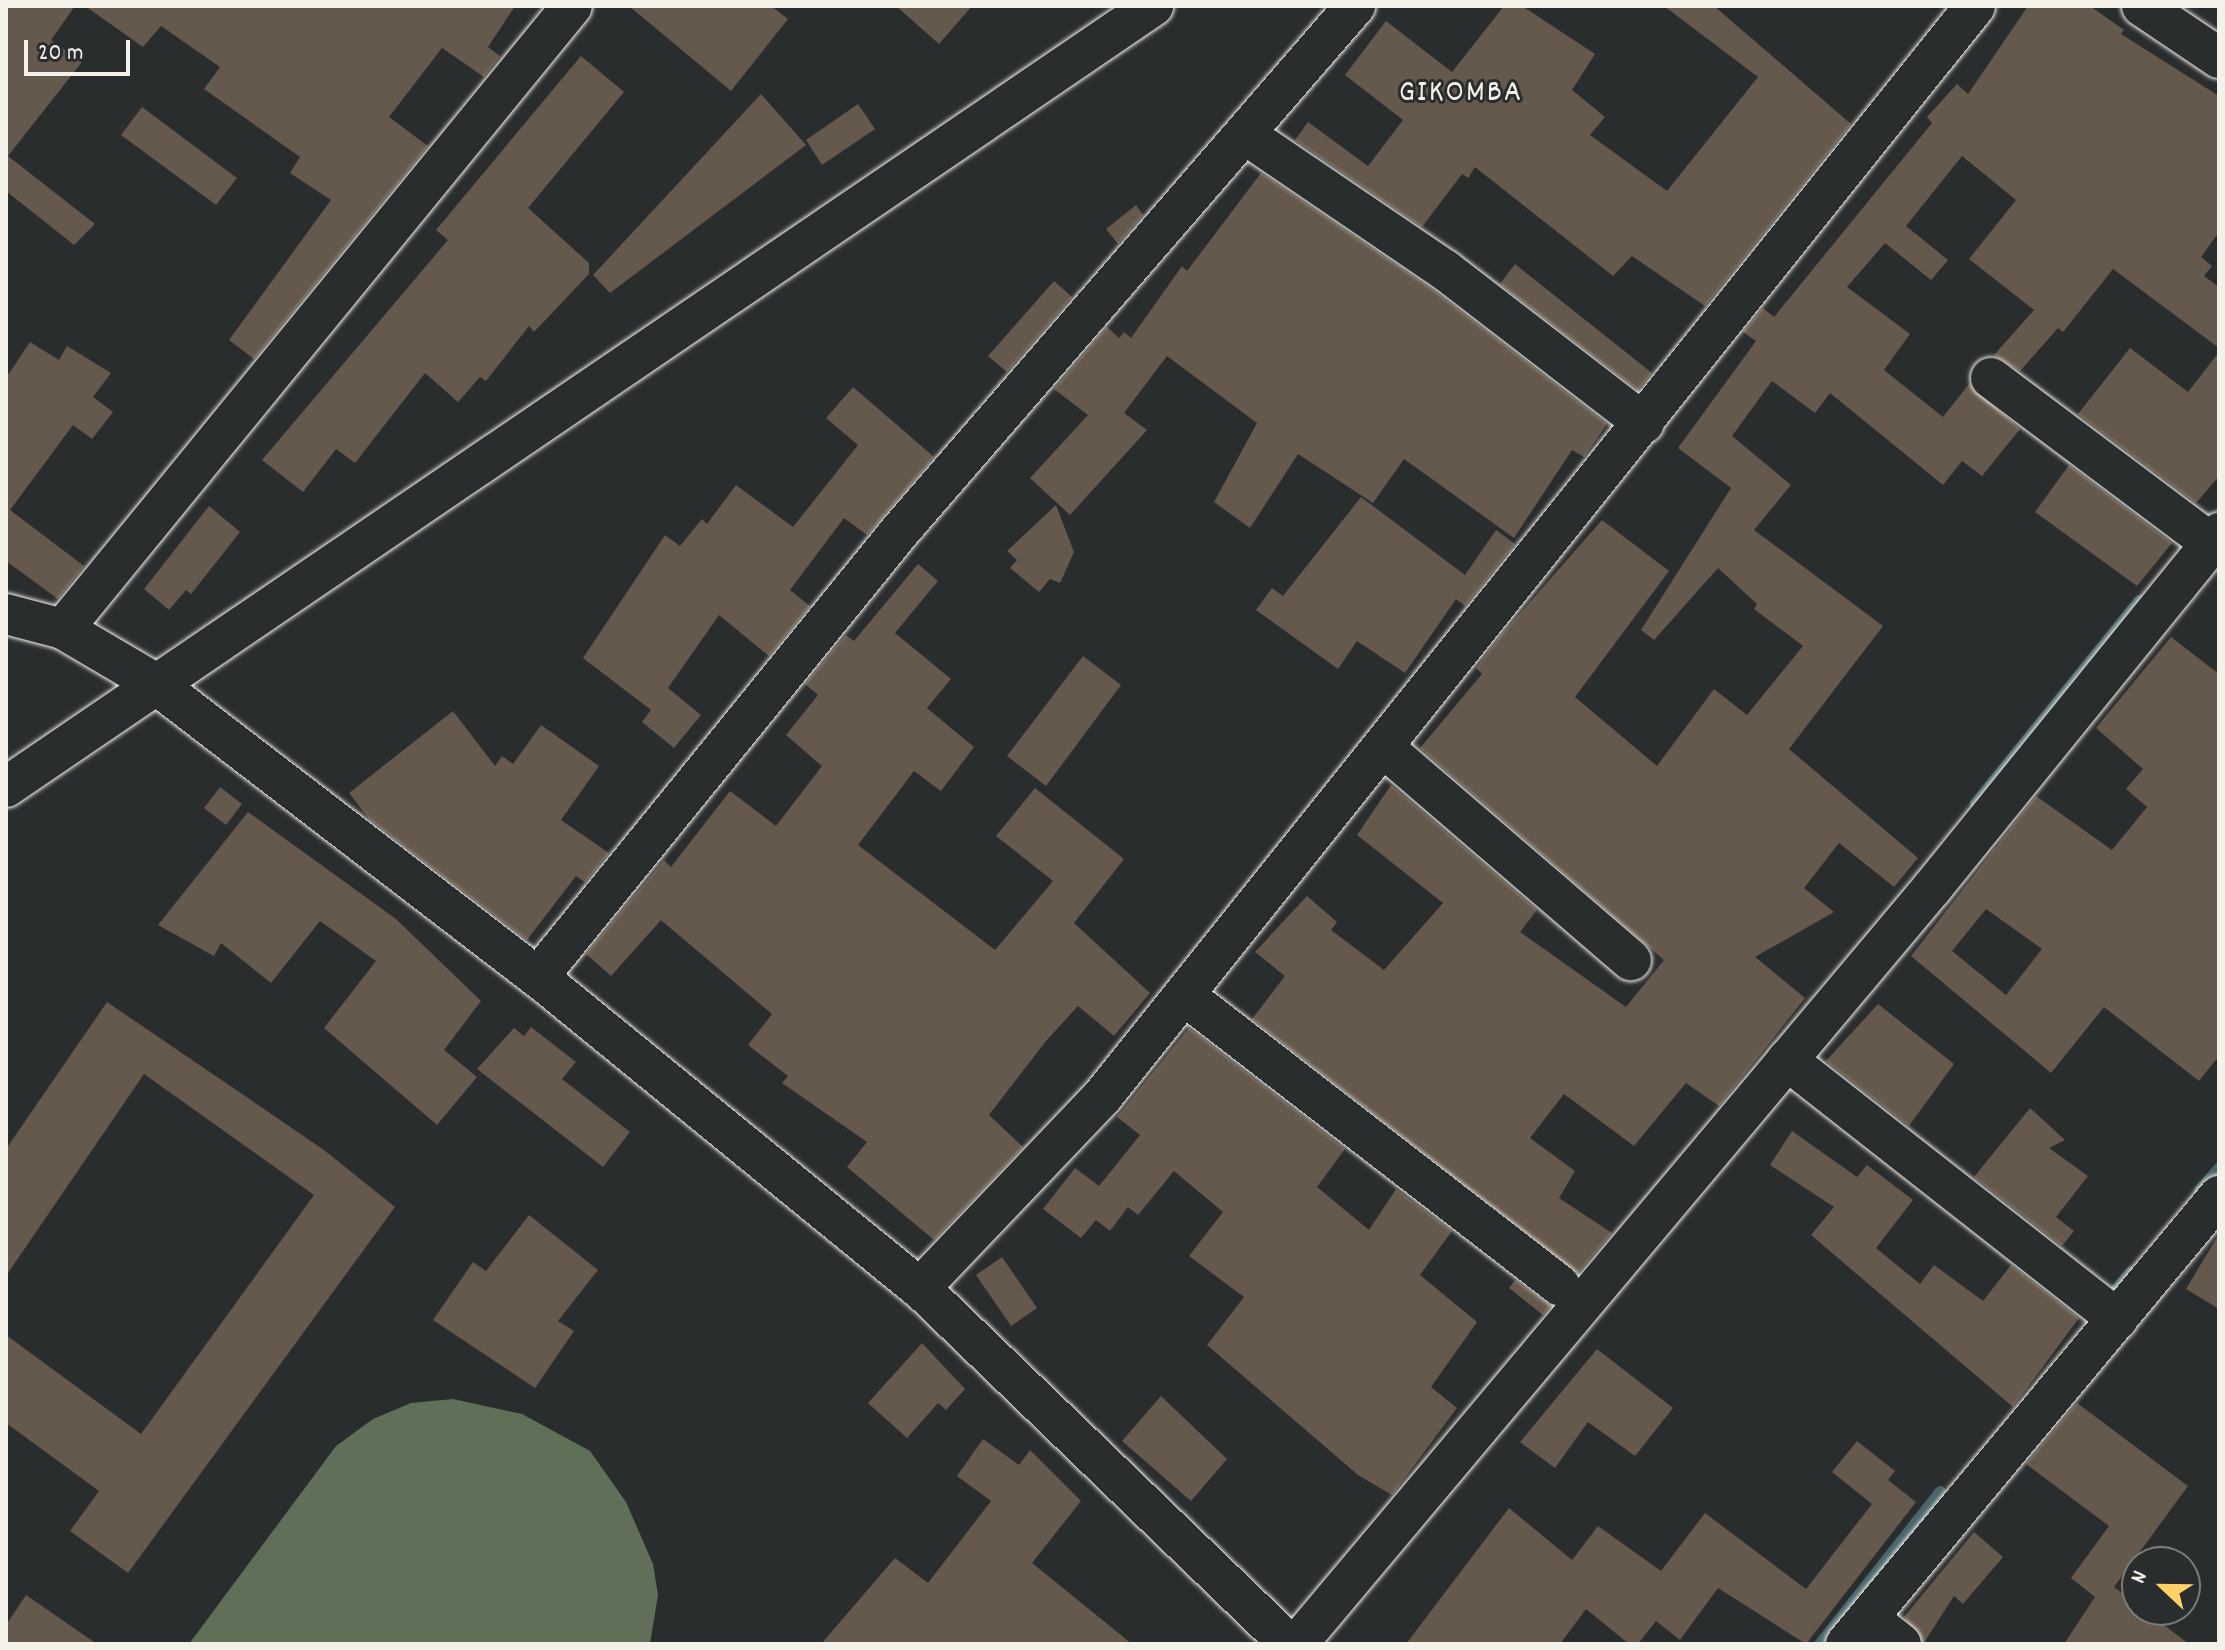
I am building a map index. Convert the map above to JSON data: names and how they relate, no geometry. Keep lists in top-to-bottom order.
{
  "districts": ["GIKOMBA"],
  "scale_bar": "20 m",
  "north": "left"
}
